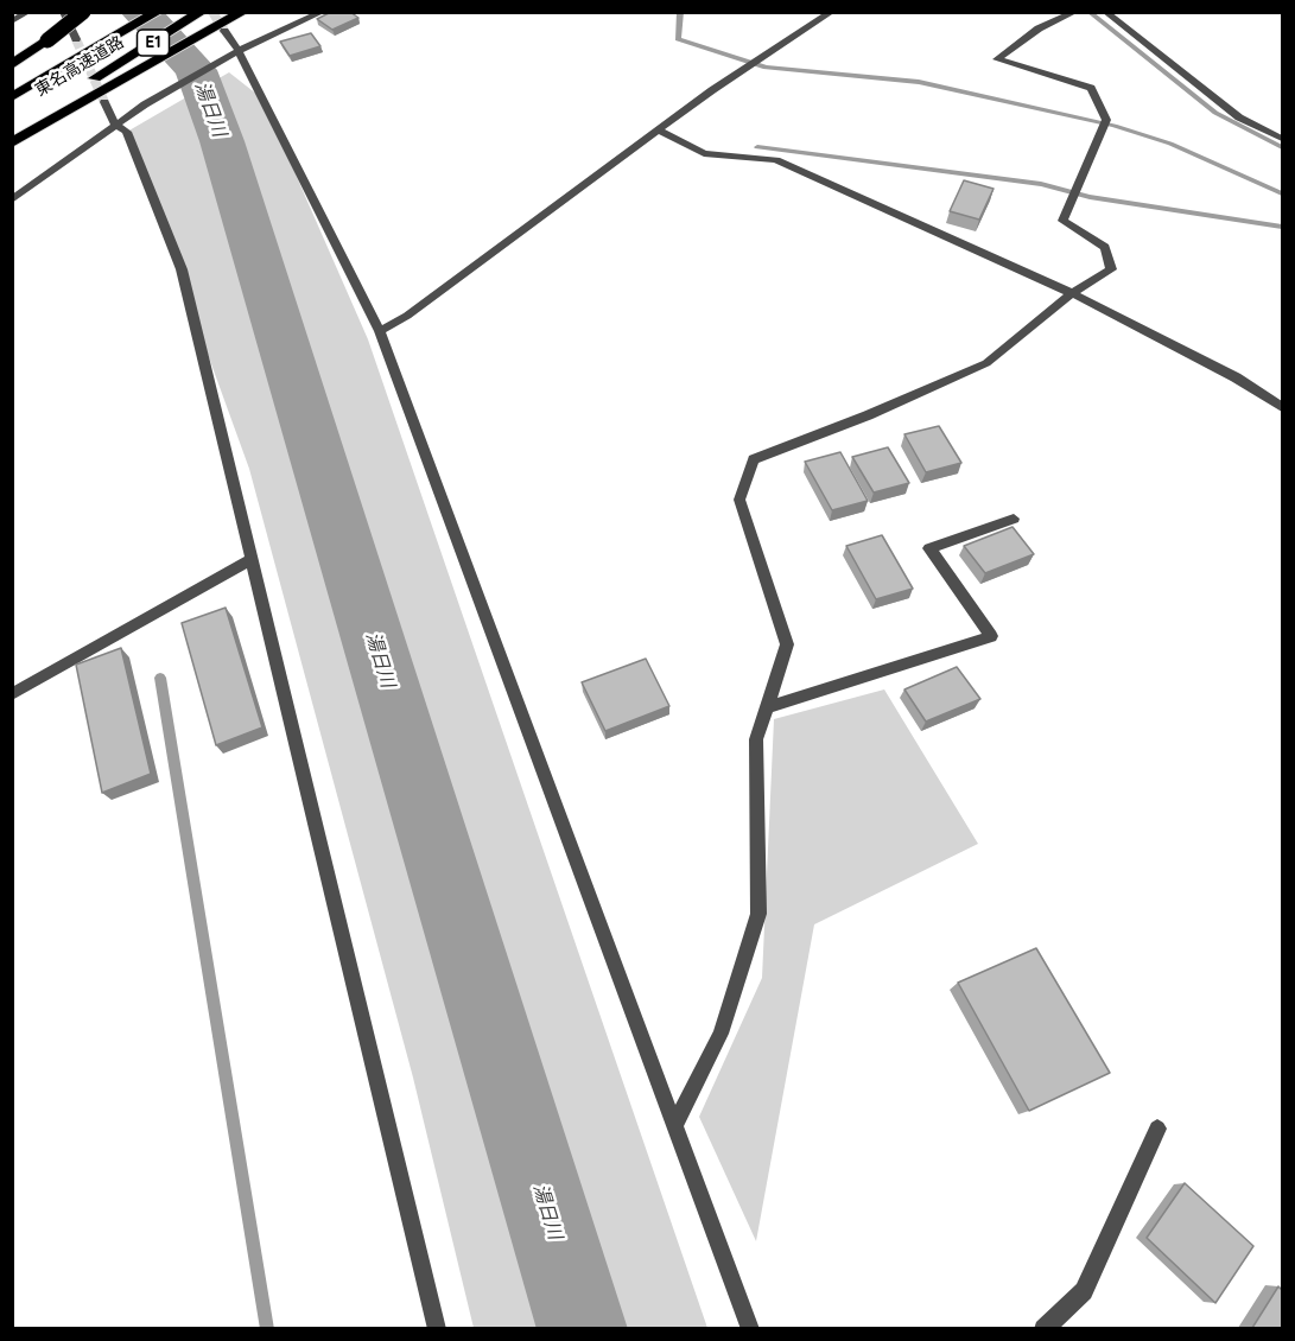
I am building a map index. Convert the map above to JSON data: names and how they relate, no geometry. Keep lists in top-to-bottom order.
{
  "streets": {
    "highway": ["E1", "東名高速道路"]
  },
  "water": ["湯日川"]
}
